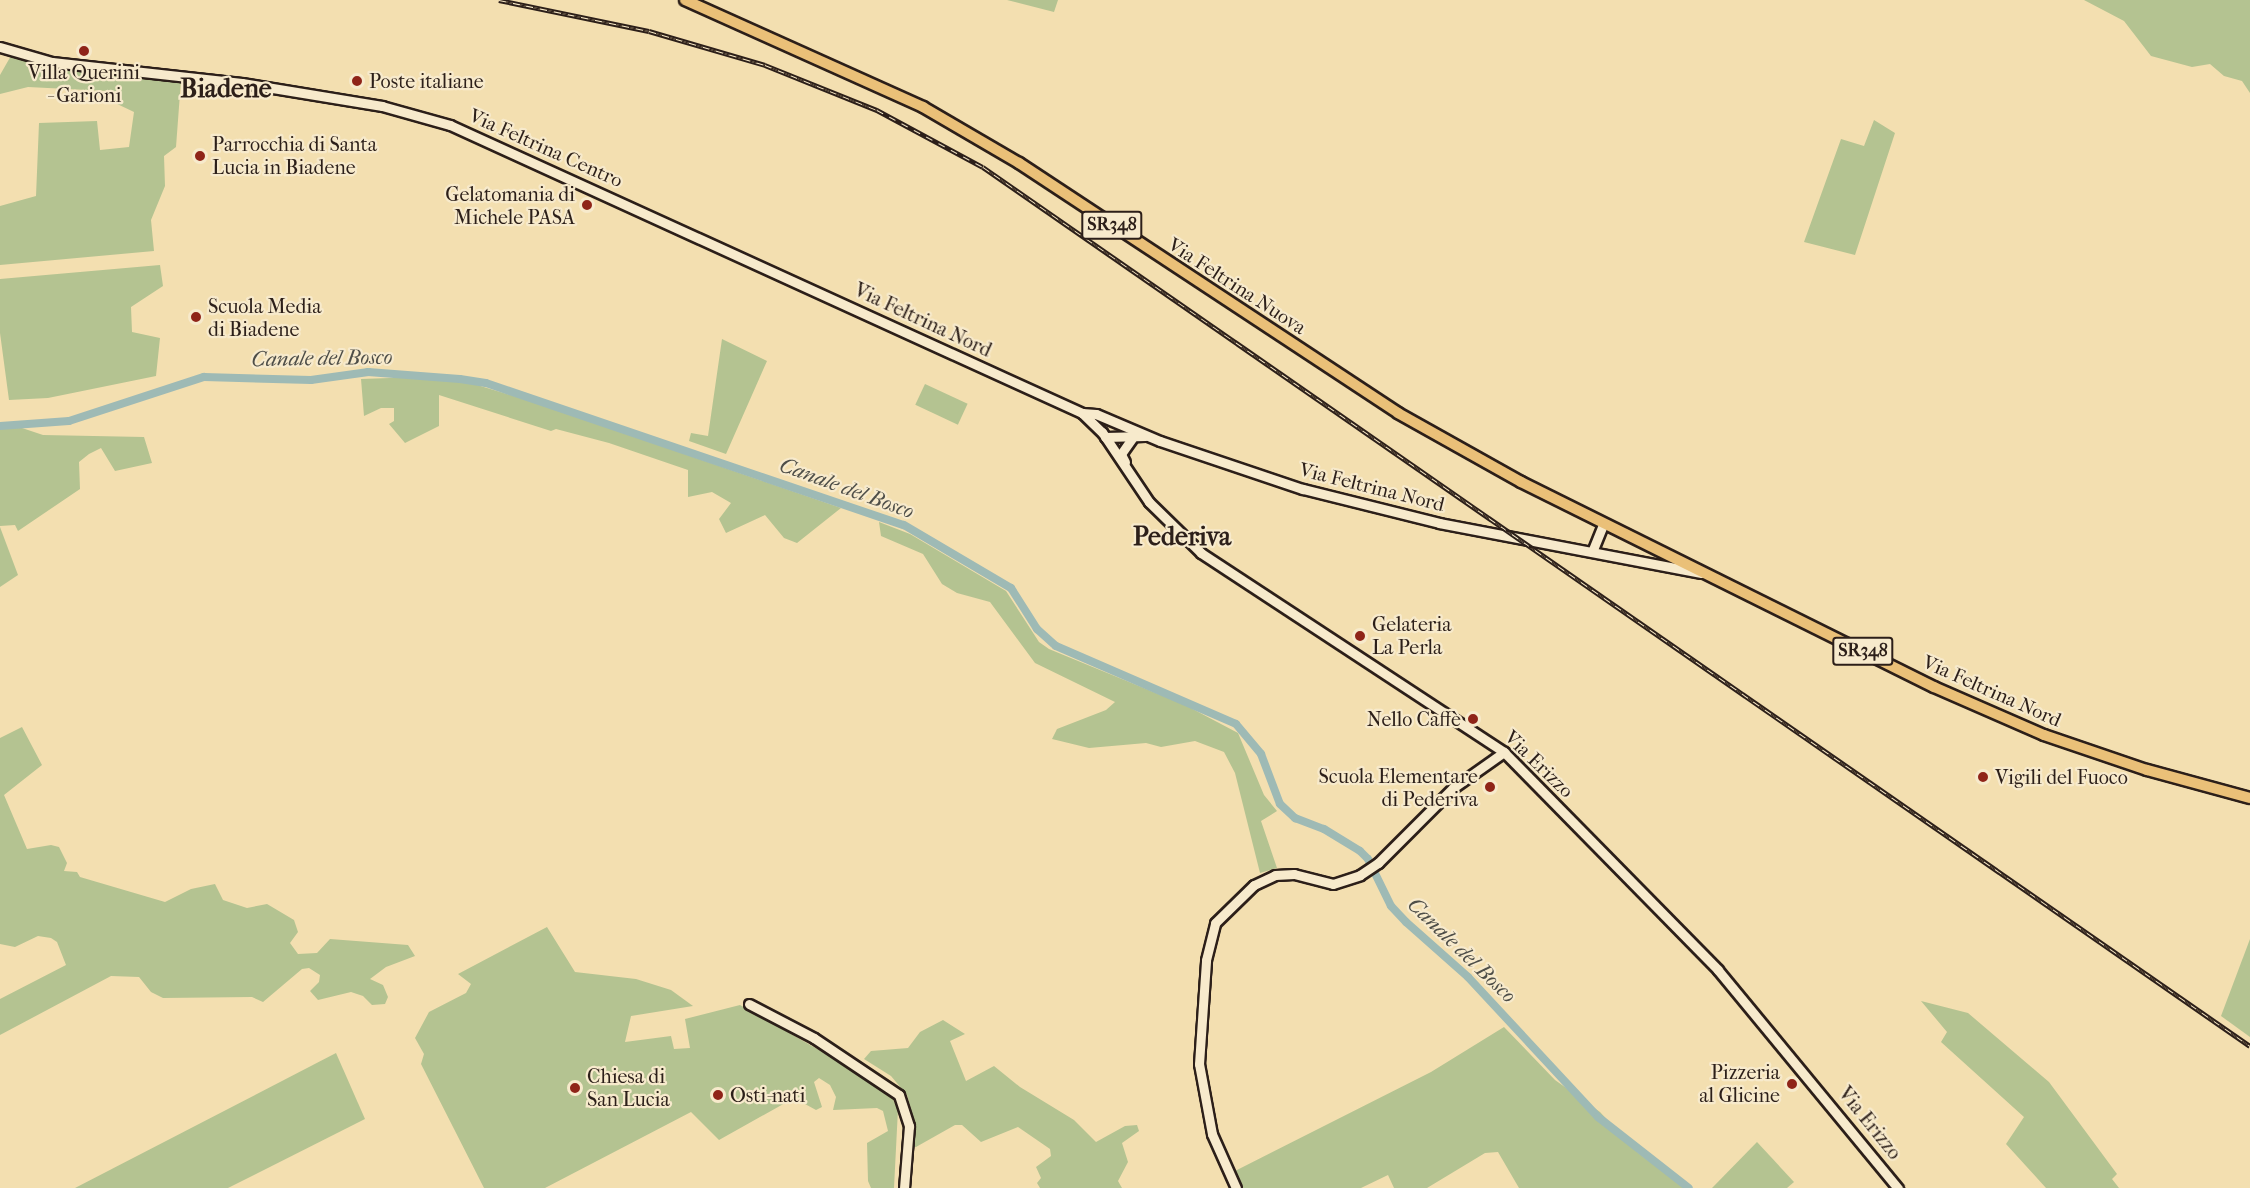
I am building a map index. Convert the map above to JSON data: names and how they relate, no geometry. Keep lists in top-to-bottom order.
{
  "streets": {
    "main road": [
      "Via Feltrina Centro",
      "SR348",
      "Via Feltrina Nuova",
      "Via Feltrina Nord",
      "Via Erizzo"
    ]
  },
  "crossings": [
    ["Via Feltrina Centro", "Via Feltrina Nord"],
    ["Via Feltrina Nuova", "Via Feltrina Nord"],
    ["Via Feltrina Nord", "Via Erizzo"]
  ],
  "districts": ["Biadene", "Pederiva"],
  "water": ["Canale del Bosco"],
  "places": [
    "Villa Querini - Garioni",
    "Poste italiane",
    "Parrocchia di Santa Lucia in Biadene",
    "Gelatomania di Michele PASA",
    "Scuola Media di Biadene",
    "Gelateria La Perla",
    "Nello Caffè",
    "Vigili del Fuoco",
    "Scuola Elementare di Pederiva",
    "Pizzeria al Glicine",
    "Chiesa di San Lucia",
    "Osti-nati"
  ]
}
